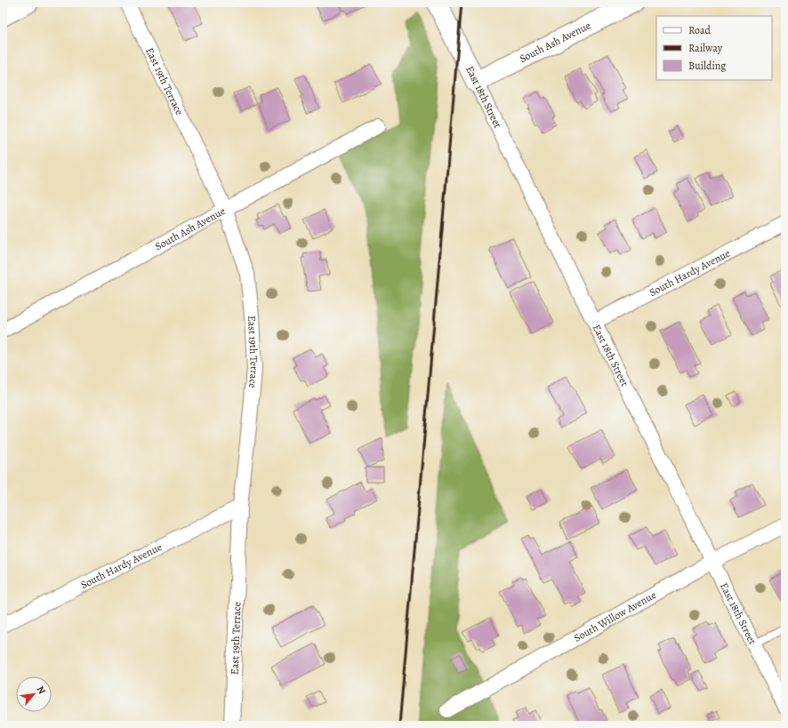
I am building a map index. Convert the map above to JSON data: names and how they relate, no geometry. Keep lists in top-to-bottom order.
{
  "streets": {
    "street": [
      "South Ash Avenue",
      "East 19th Terrace",
      "East 18th Street",
      "South Hardy Avenue",
      "South Willow Avenue"
    ]
  },
  "crossings": [
    ["South Ash Avenue", "East 19th Terrace"],
    ["South Ash Avenue", "East 18th Street"],
    ["East 19th Terrace", "South Hardy Avenue"],
    ["East 18th Street", "South Hardy Avenue"],
    ["East 18th Street", "South Willow Avenue"]
  ],
  "legend": ["Road", "Railway", "Building"],
  "north": "top right"
}
